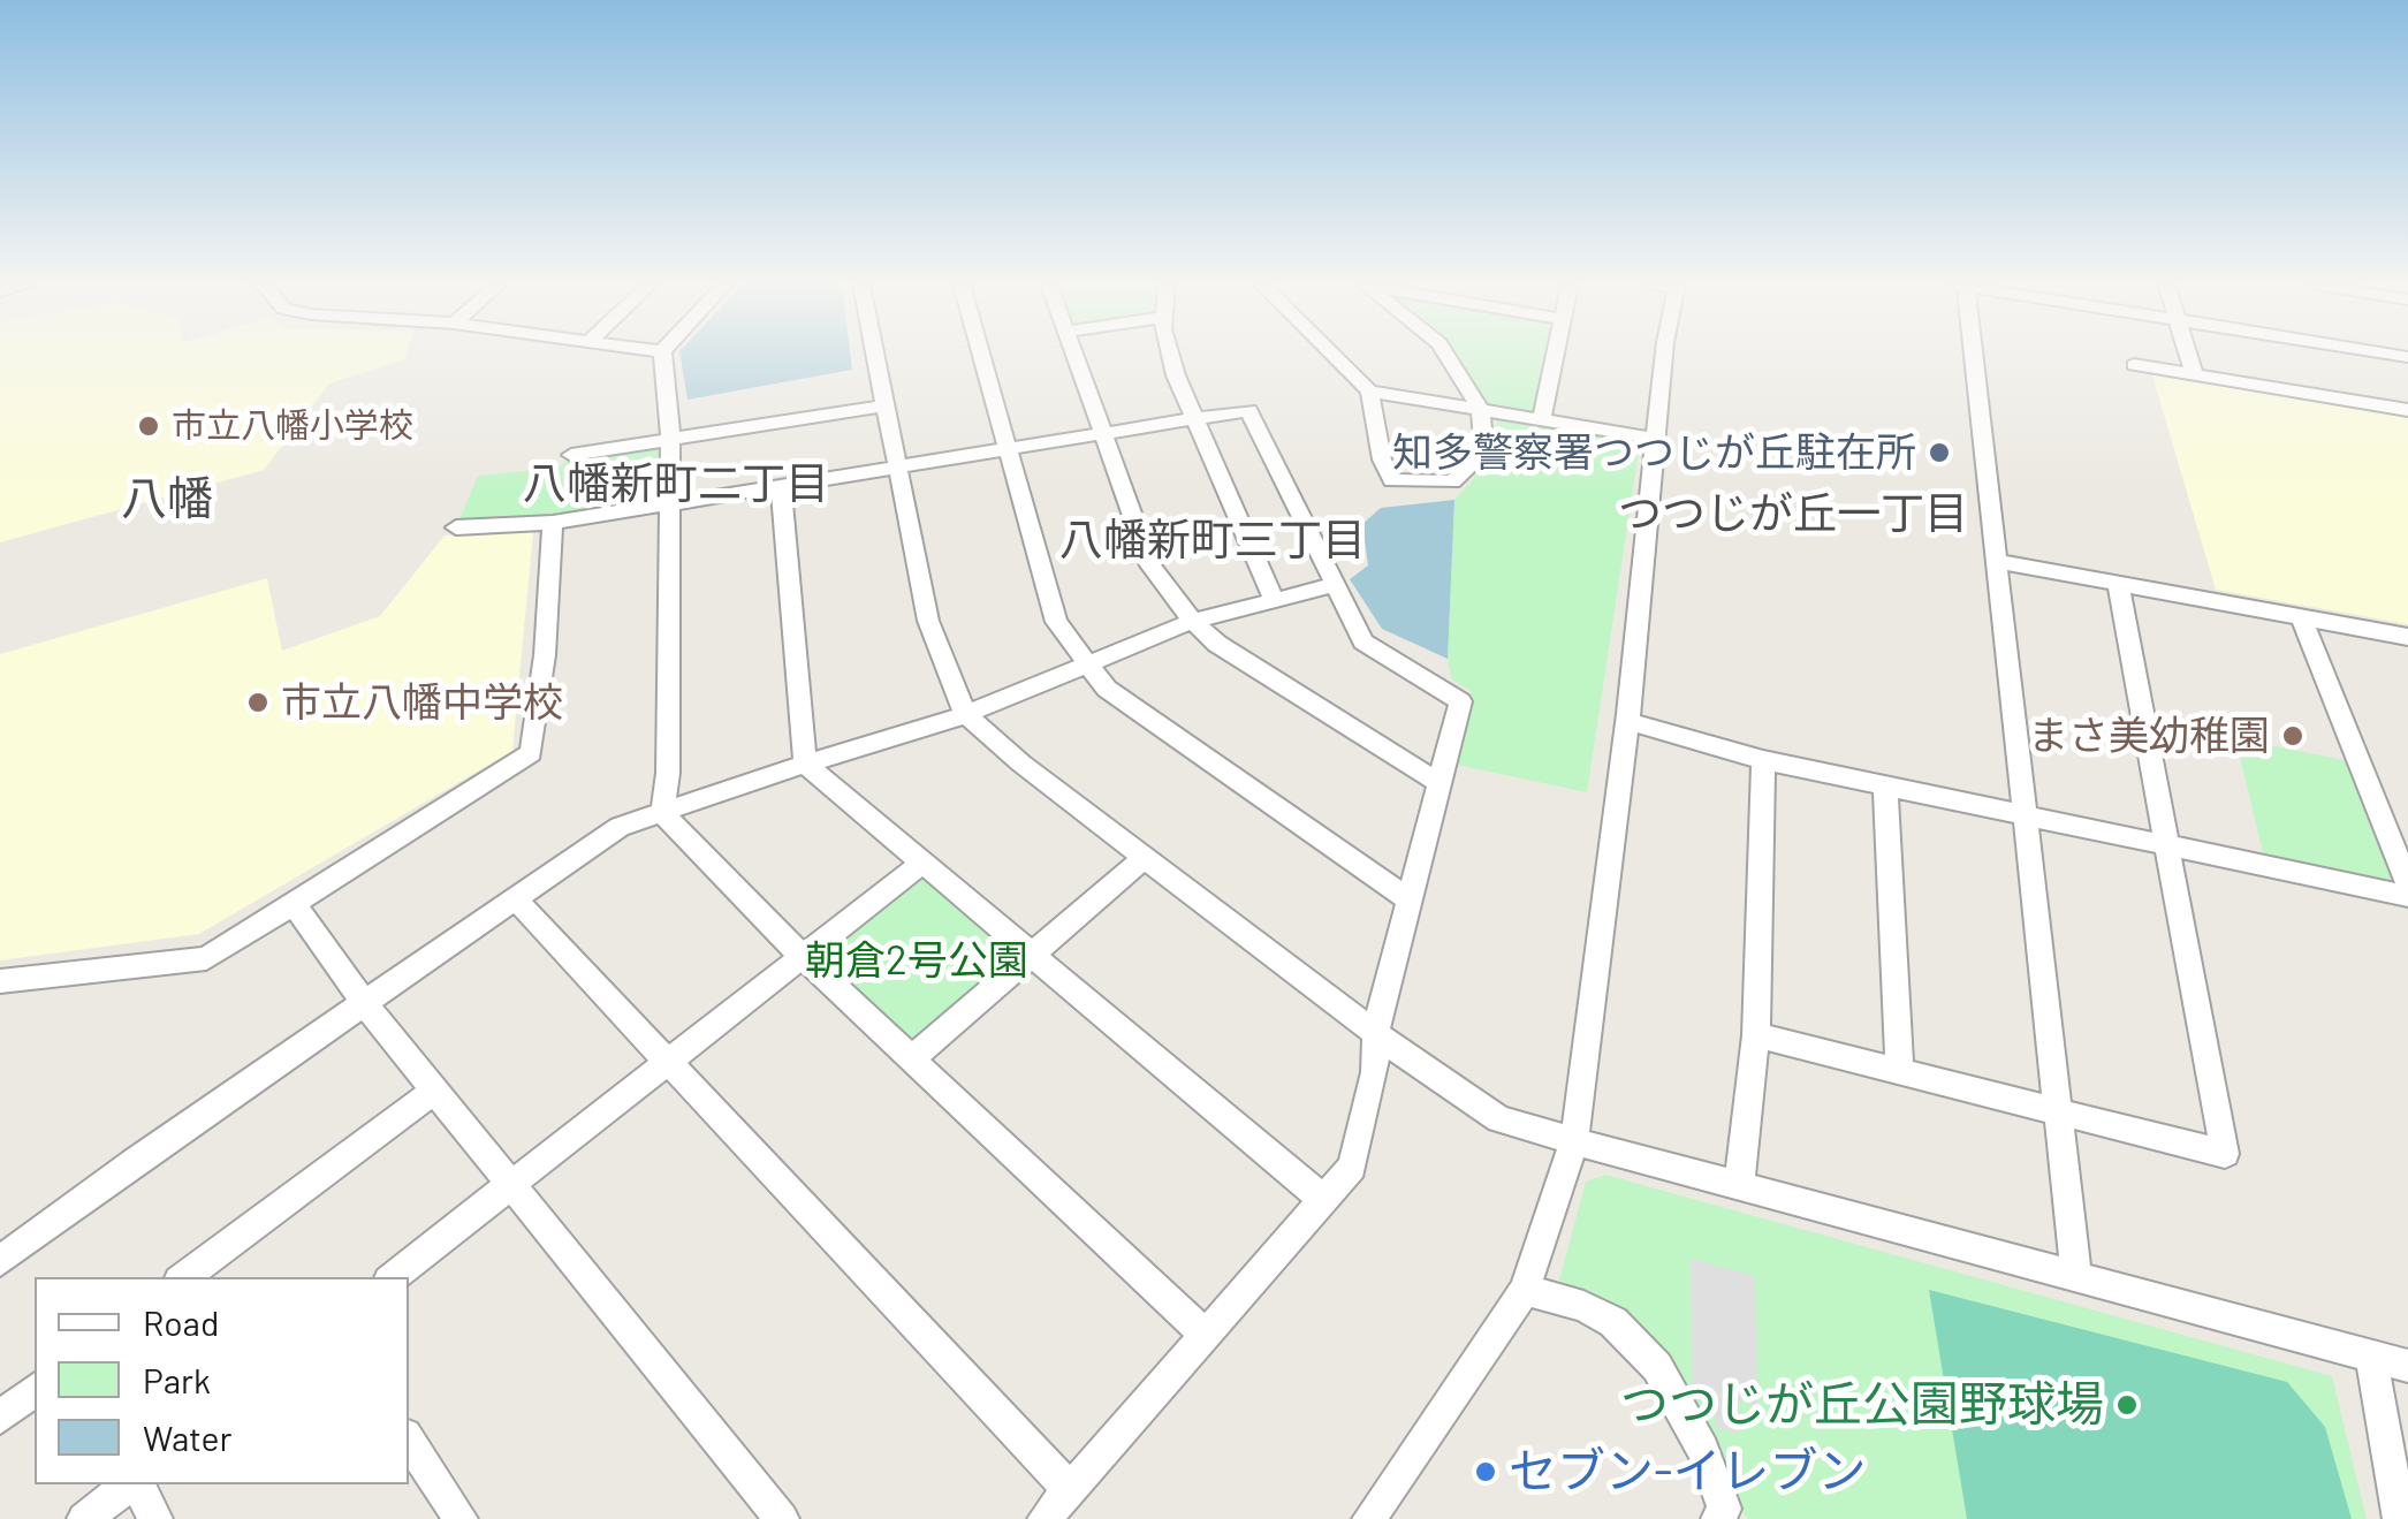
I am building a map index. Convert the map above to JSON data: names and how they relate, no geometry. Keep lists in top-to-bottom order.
{
  "districts": [
    "八幡新町二丁目",
    "八幡",
    "つつじが丘一丁目",
    "八幡新町三丁目"
  ],
  "parks": ["朝倉2号公園"],
  "places": [
    "市立八幡小学校",
    "知多警察署つつじが丘駐在所",
    "市立八幡中学校",
    "まさ美幼稚園",
    "つつじが丘公園野球場",
    "セブン-イレブン"
  ],
  "legend": ["Road", "Park", "Water"]
}
